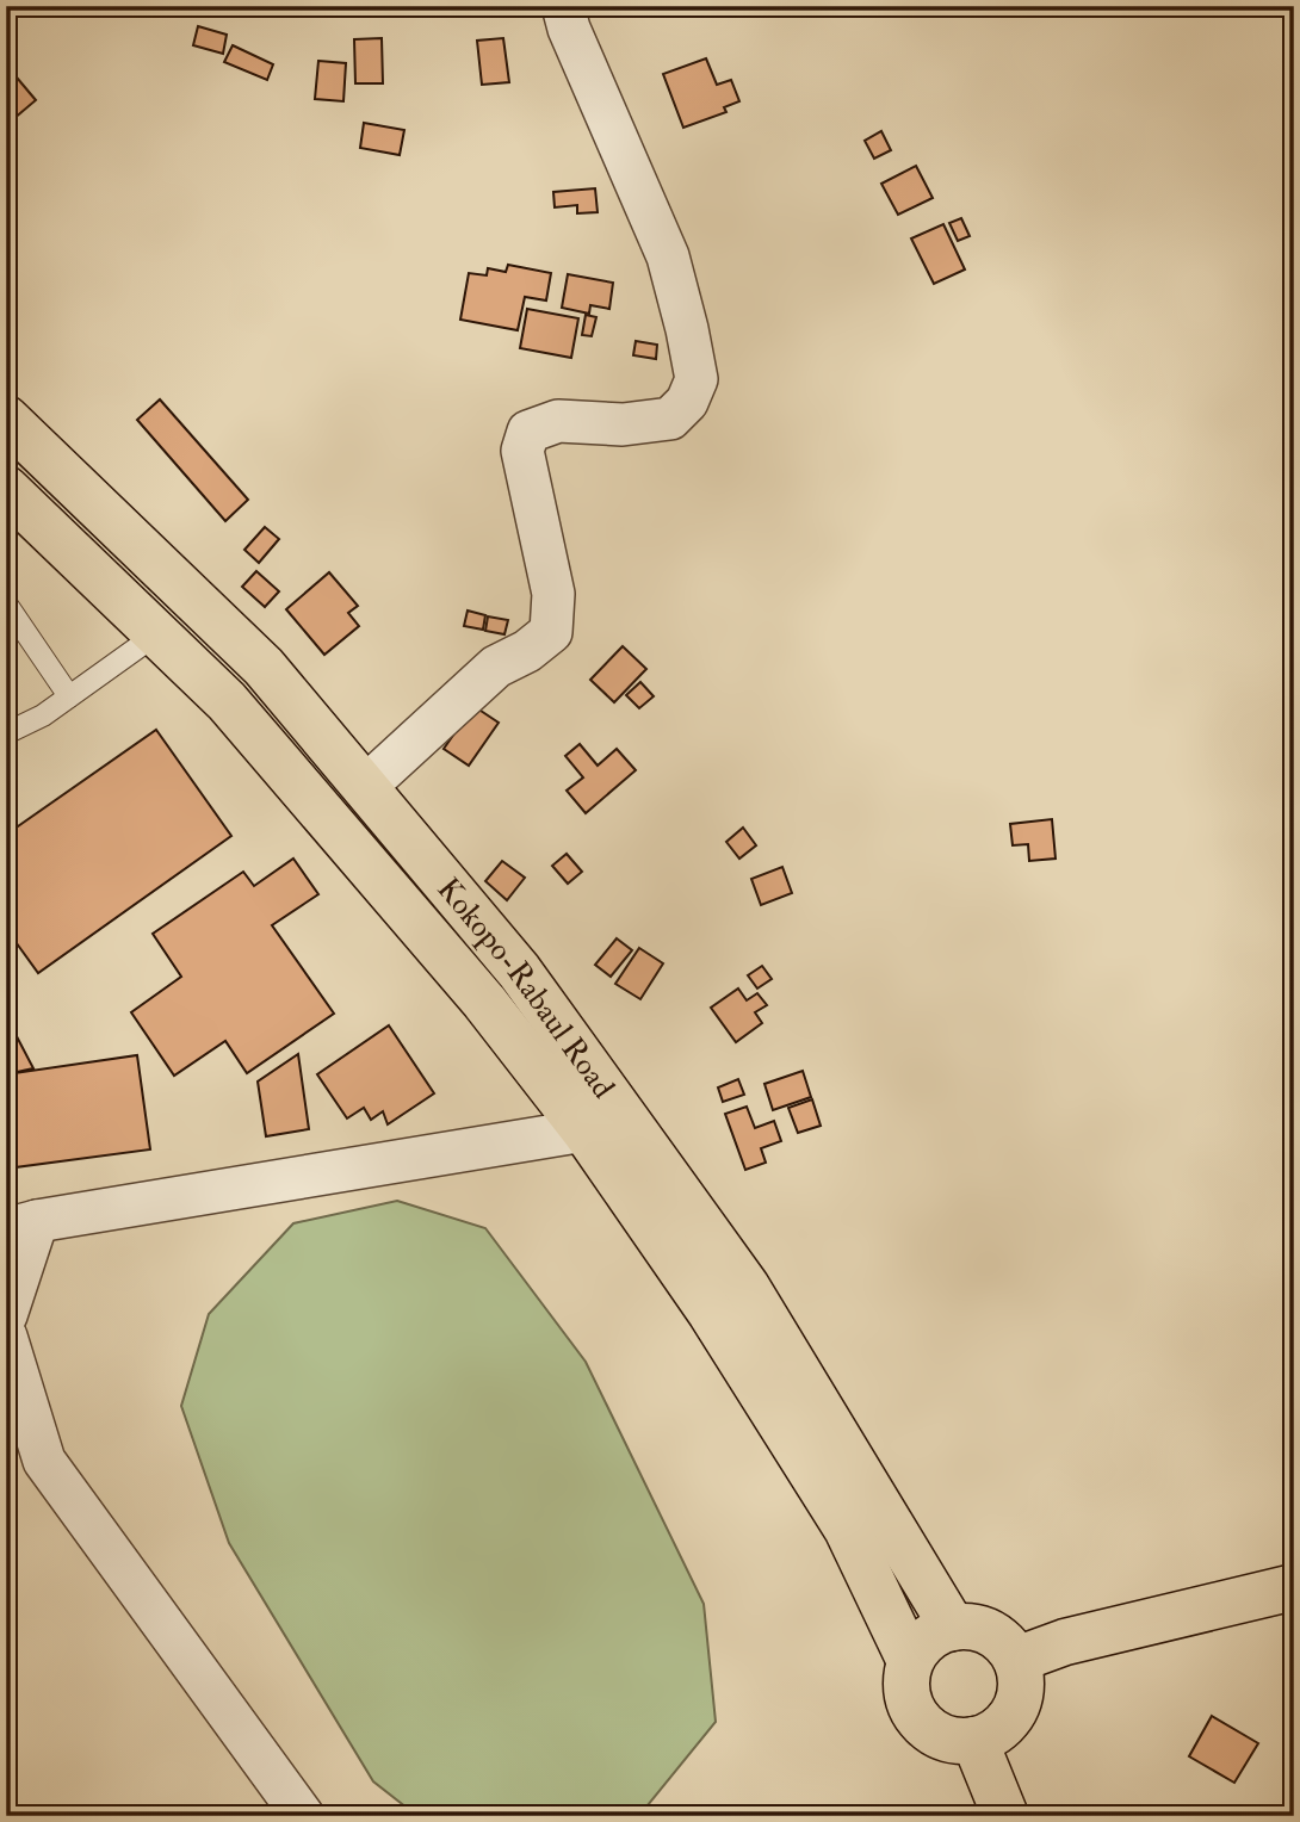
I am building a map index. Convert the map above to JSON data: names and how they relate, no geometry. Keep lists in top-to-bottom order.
{
  "streets": {
    "main road": ["Kokopo-Rabaul Road"]
  }
}
